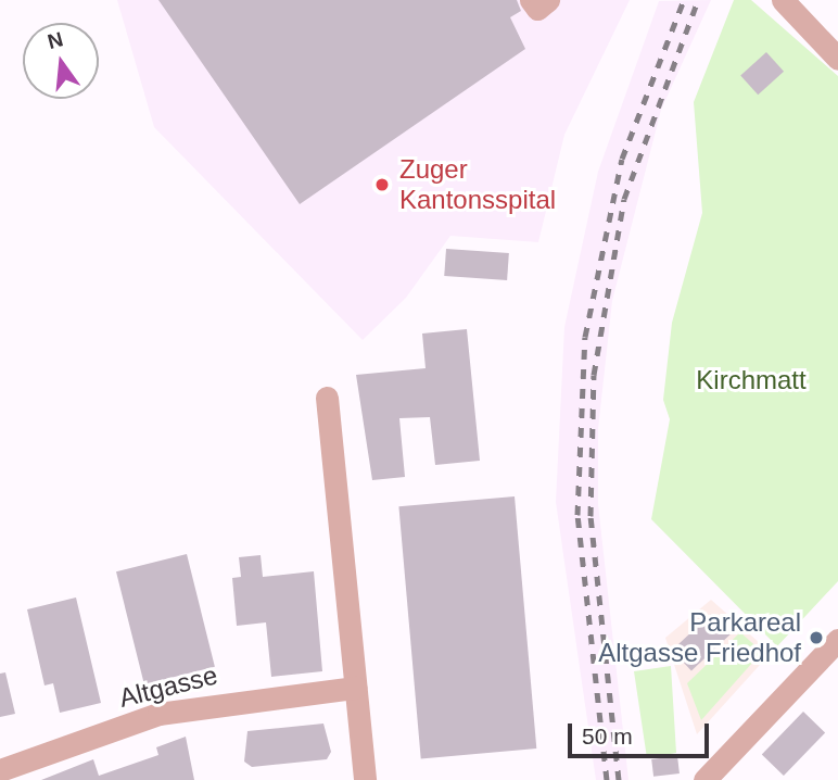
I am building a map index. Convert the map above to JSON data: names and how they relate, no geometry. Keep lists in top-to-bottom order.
{
  "streets": {
    "street": ["Altgasse"]
  },
  "parks": ["Kirchmatt"],
  "places": ["Zuger Kantonsspital", "Parkareal Altgasse Friedhof"],
  "scale_bar": "50 m",
  "north": "top"
}
